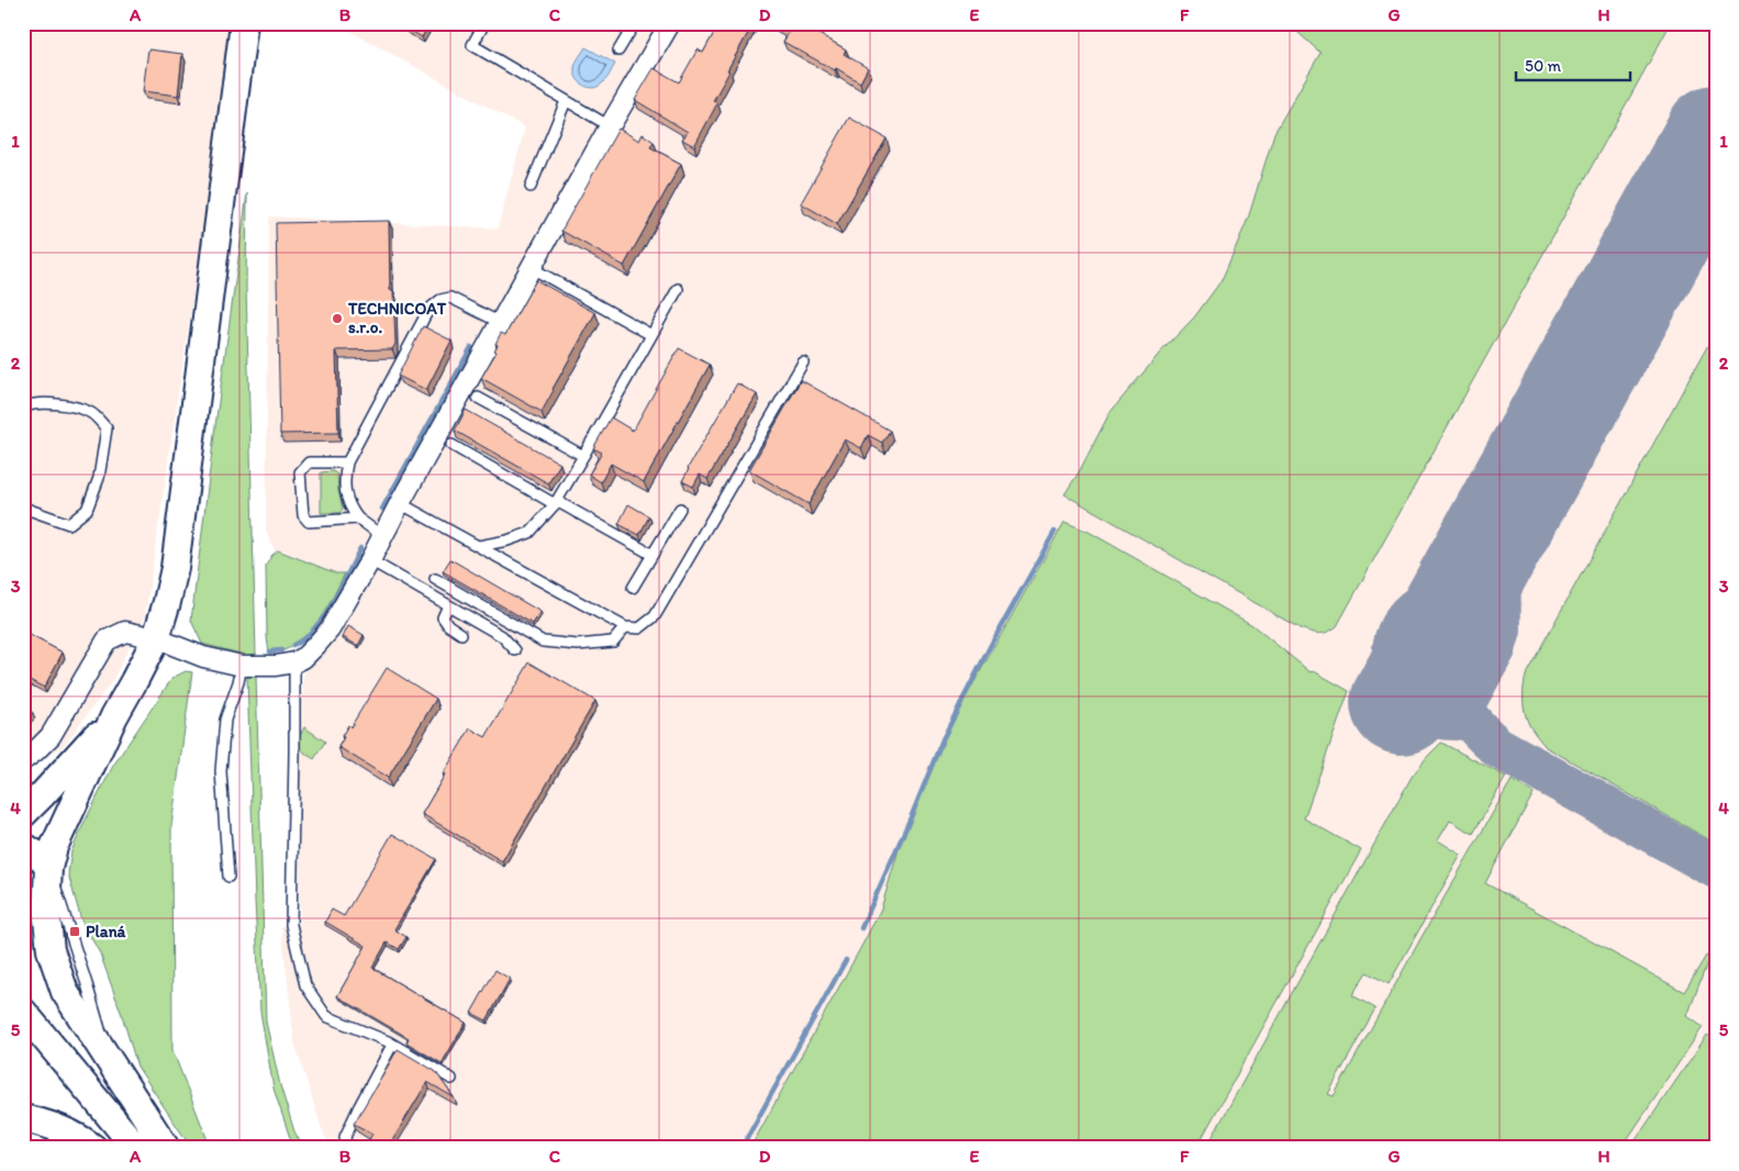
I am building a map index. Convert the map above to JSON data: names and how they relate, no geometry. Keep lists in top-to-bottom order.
{
  "places": {
    "other": ["TECHNICOAT s.r.o."],
    "transit": ["Planá"]
  },
  "scale_bar": "50 m",
  "grid": {
    "columns": [
      "A",
      "B",
      "C",
      "D",
      "E",
      "F",
      "G",
      "H"
    ],
    "rows": [
      "1",
      "2",
      "3",
      "4",
      "5"
    ]
  }
}
